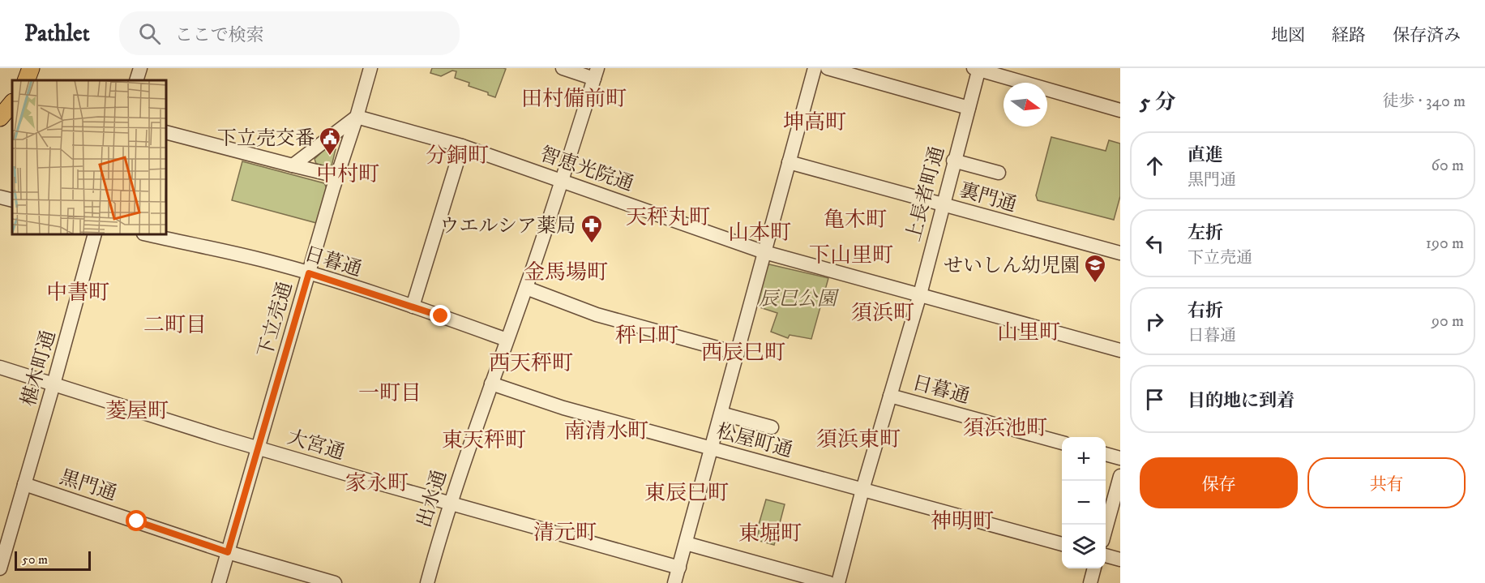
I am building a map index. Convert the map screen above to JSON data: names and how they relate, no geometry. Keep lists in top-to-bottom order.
{
  "streets": {
    "street": [
      "智恵光院通",
      "上長者町通",
      "裏門通",
      "日暮通",
      "下立売通",
      "椹木町通",
      "松屋町通",
      "大宮通",
      "黒門通",
      "出水通"
    ]
  },
  "crossings": [
    ["智恵光院通", "上長者町通"],
    ["智恵光院通", "下立売通"],
    ["智恵光院通", "出水通"],
    ["上長者町通", "裏門通"],
    ["上長者町通", "日暮通"],
    ["上長者町通", "松屋町通"],
    ["日暮通", "下立売通"],
    ["日暮通", "出水通"],
    ["下立売通", "大宮通"],
    ["下立売通", "黒門通"],
    ["椹木町通", "大宮通"],
    ["椹木町通", "黒門通"],
    ["松屋町通", "出水通"],
    ["大宮通", "出水通"]
  ],
  "districts": [
    "田村備前町",
    "坤高町",
    "分銅町",
    "中村町",
    "天秤丸町",
    "亀木町",
    "山本町",
    "下山里町",
    "金馬場町",
    "中書町",
    "須浜町",
    "二町目",
    "山里町",
    "秤口町",
    "西辰巳町",
    "西天秤町",
    "一町目",
    "菱屋町",
    "須浜池町",
    "南清水町",
    "須浜東町",
    "東天秤町",
    "家永町",
    "東辰巳町",
    "神明町",
    "清元町",
    "東堀町"
  ],
  "parks": ["辰巳公園"],
  "places": {
    "public building": ["下立売交番"],
    "pharmacy": ["ウエルシア薬局"],
    "school or university": ["せいしん幼児園"]
  },
  "scale_bar": "50 m",
  "north": "right",
  "page": {
    "header": "Pathlet",
    "search": "ここで検索",
    "nav": ["地図", "経路", "保存済み"],
    "heading": ["5 分", "徒歩 · 340 m"],
    "list": [
      ["直進", "黒門通", "60 m"],
      ["左折", "下立売通", "190 m"],
      ["右折", "日暮通", "90 m"],
      "目的地に到着"
    ],
    "map_buttons": ["+", "−"],
    "buttons": ["保存", "共有"],
    "scale": "50 m"
  }
}
